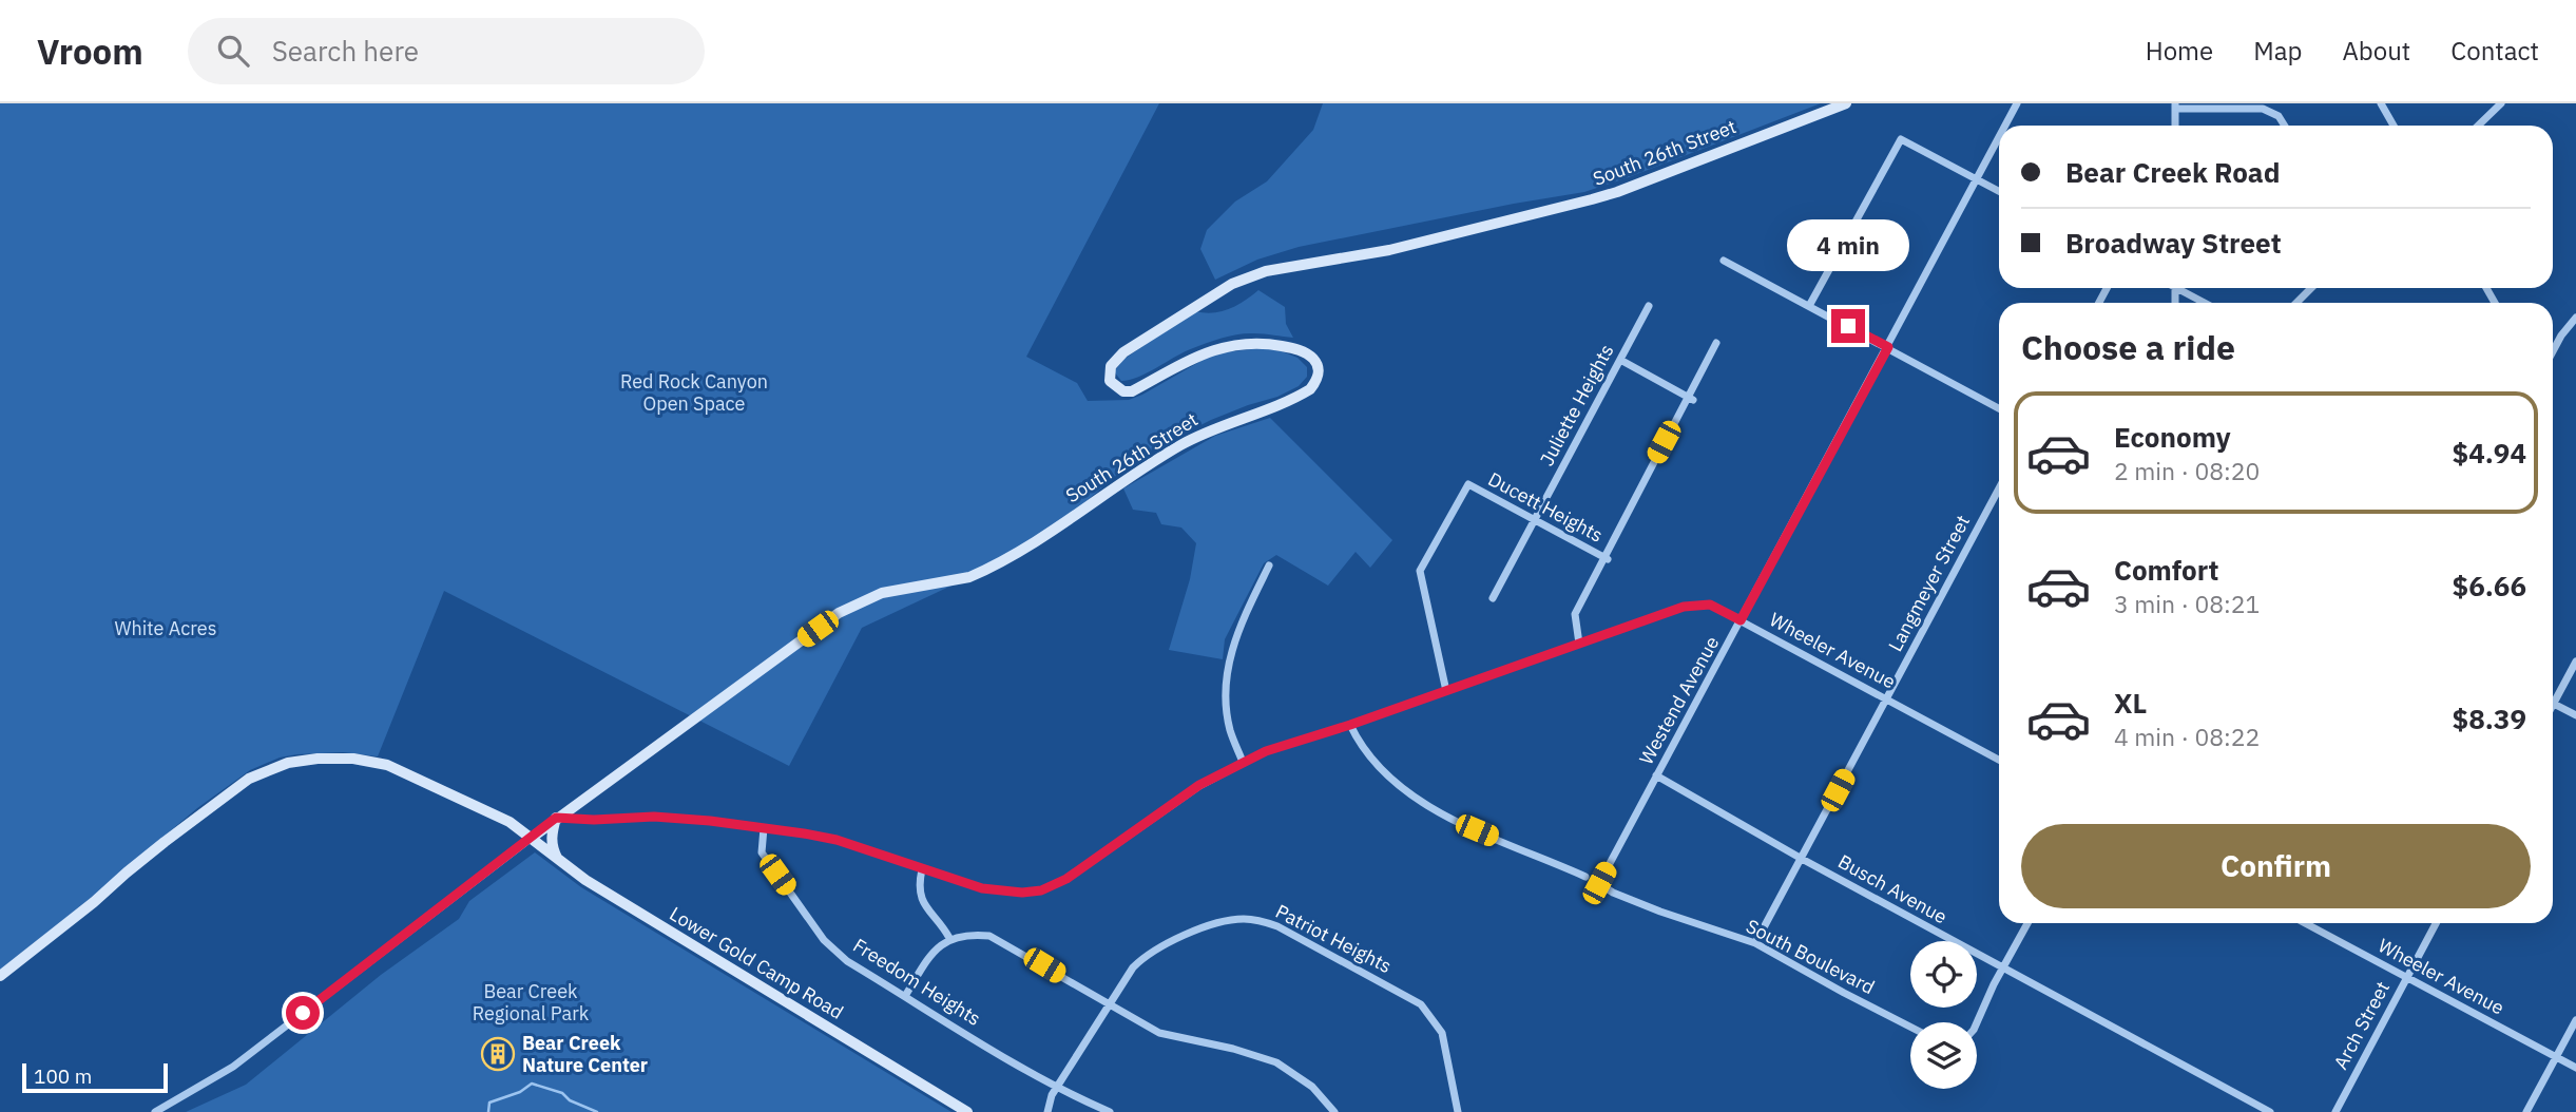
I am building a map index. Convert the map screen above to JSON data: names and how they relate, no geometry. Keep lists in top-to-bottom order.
{
  "streets": {
    "street": [
      "South 26th Street",
      "Juliette Heights",
      "Ducett Heights",
      "Langmeyer Street",
      "Wheeler Avenue",
      "Westend Avenue",
      "Busch Avenue",
      "Patriot Heights",
      "South Boulevard",
      "Lower Gold Camp Road",
      "Freedom Heights",
      "Arch Street"
    ]
  },
  "crossings": [
    ["South 26th Street", "Wheeler Avenue"],
    ["South 26th Street", "Lower Gold Camp Road"],
    ["Juliette Heights", "Ducett Heights"],
    ["Ducett Heights", "Wheeler Avenue"],
    ["Langmeyer Street", "Wheeler Avenue"],
    ["Langmeyer Street", "Busch Avenue"],
    ["Langmeyer Street", "South Boulevard"],
    ["Wheeler Avenue", "Westend Avenue"],
    ["Wheeler Avenue", "South Boulevard"],
    ["Wheeler Avenue", "Freedom Heights"],
    ["Wheeler Avenue", "Arch Street"],
    ["Westend Avenue", "Busch Avenue"],
    ["Westend Avenue", "South Boulevard"],
    ["Patriot Heights", "Freedom Heights"]
  ],
  "parks": ["Red Rock Canyon Open Space", "White Acres", "Bear Creek Regional Park"],
  "places": {
    "building": ["Bear Creek Nature Center"]
  },
  "scale_bar": "100 m",
  "page": {
    "header": "Vroom",
    "search": "Search here",
    "nav": [
      "Home",
      "Map",
      "About",
      "Contact"
    ],
    "banner": ["Bear Creek Road", "Broadway Street"],
    "bubble": "4 min",
    "heading": "Choose a ride",
    "list": [
      {
        "name": "Economy",
        "note": "2 min · 08:20",
        "value": "$4.94"
      },
      {
        "name": "Comfort",
        "note": "3 min · 08:21",
        "value": "$6.66"
      },
      {
        "name": "XL",
        "note": "4 min · 08:22",
        "value": "$8.39"
      }
    ],
    "buttons": "Confirm",
    "scale": "100 m"
  }
}
